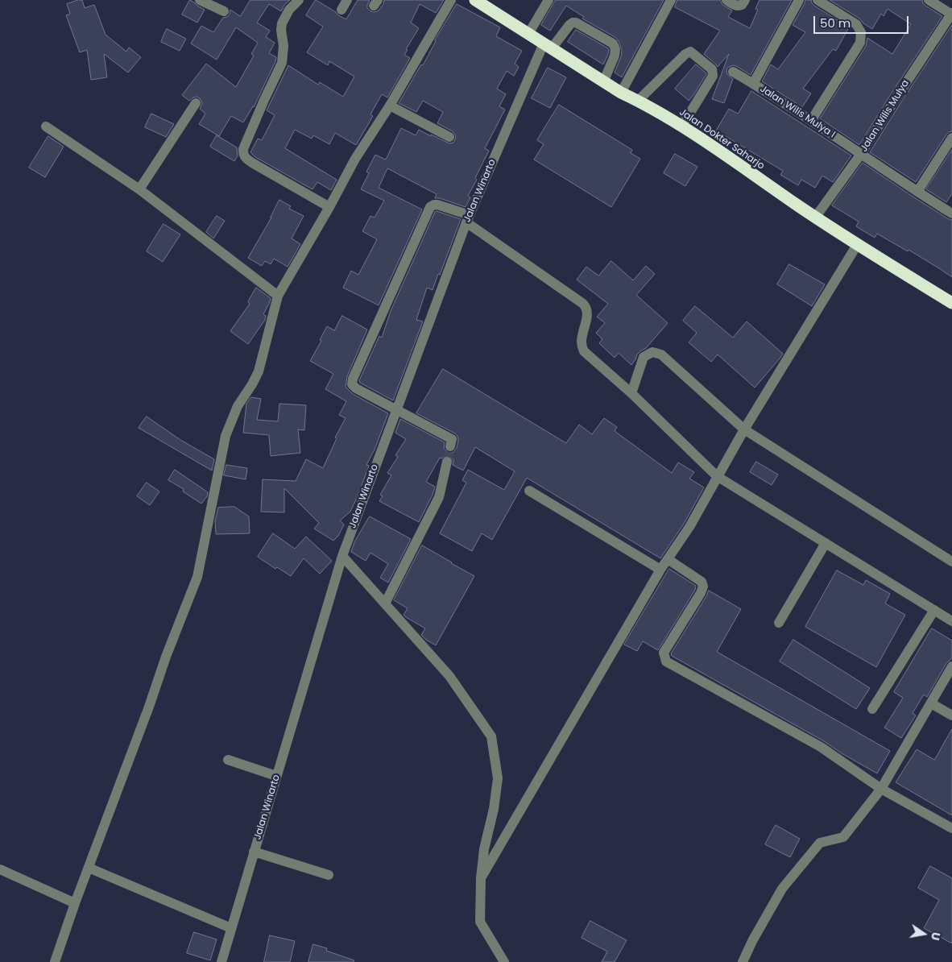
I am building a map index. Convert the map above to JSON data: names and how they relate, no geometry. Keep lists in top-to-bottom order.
{
  "streets": {
    "highway": ["Jalan Dokter Saharjo"],
    "street": ["Jalan Wilis Mulya I", "Jalan Wilis Mulya", "Jalan Winarto"]
  },
  "crossings": [
    ["Jalan Wilis Mulya I", "Jalan Wilis Mulya"],
    ["Jalan Wilis Mulya", "Jalan Dokter Saharjo"],
    ["Jalan Dokter Saharjo", "Jalan Winarto"]
  ],
  "scale_bar": "50 m",
  "north": "right"
}
